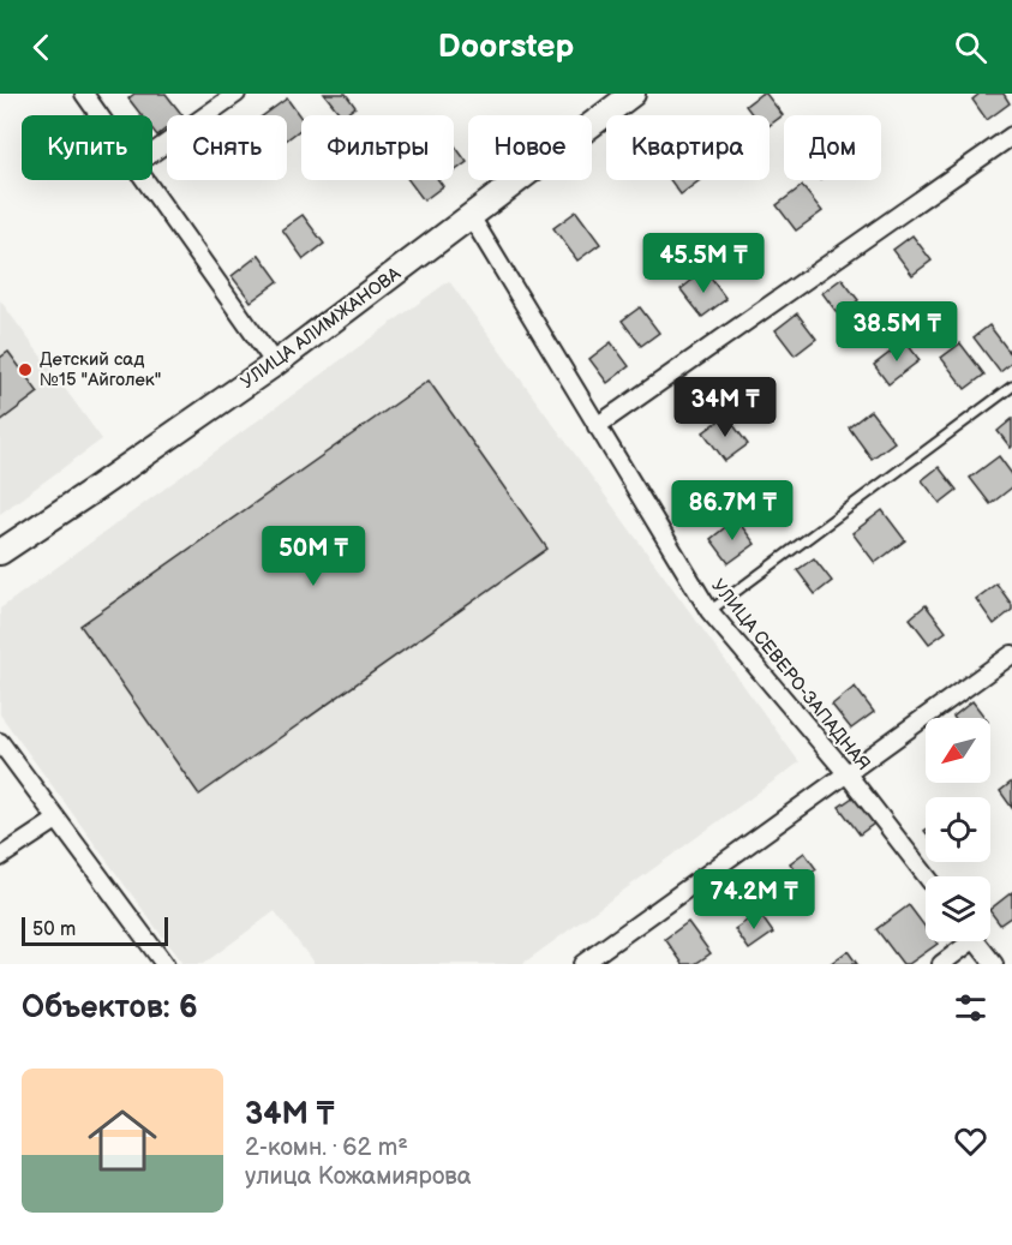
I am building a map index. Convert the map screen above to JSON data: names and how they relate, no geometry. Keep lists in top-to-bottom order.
{
  "streets": {
    "street": ["УЛИЦА АЛИМЖАНОВА", "УЛИЦА СЕВЕРО-ЗАПАДНАЯ"]
  },
  "crossings": [
    ["УЛИЦА АЛИМЖАНОВА", "УЛИЦА СЕВЕРО-ЗАПАДНАЯ"]
  ],
  "places": ["Детский сад №15 \"Айголек\""],
  "scale_bar": "50 m",
  "north": "bottom left",
  "page": {
    "header": "Doorstep",
    "chip": [
      "Купить",
      "Снять",
      "Фильтры",
      "Новое",
      "Квартира",
      "Дом"
    ],
    "price": [
      "45.5M ₸",
      "38.5M ₸",
      "34M ₸",
      "86.7M ₸",
      "50M ₸",
      "74.2M ₸"
    ],
    "scale": "50 m",
    "heading": "Объектов: 6",
    "list": [
      {
        "name": "34M ₸",
        "note": "2-комн. · 62 m² · улица Кожамиярова"
      }
    ]
  }
}
